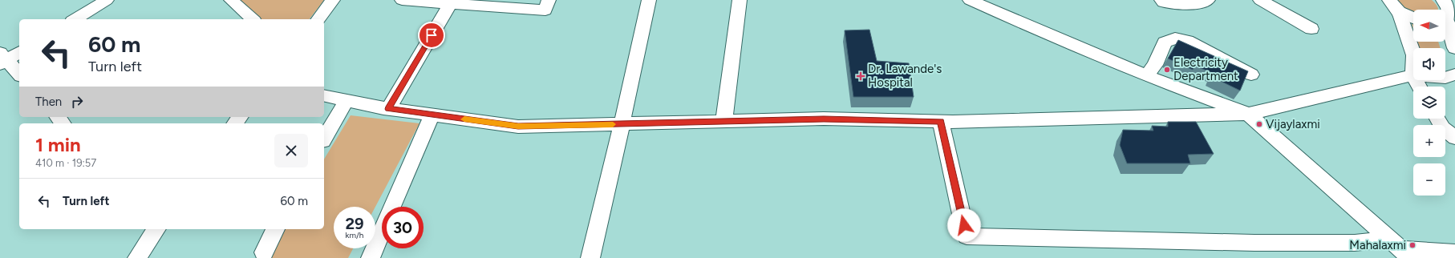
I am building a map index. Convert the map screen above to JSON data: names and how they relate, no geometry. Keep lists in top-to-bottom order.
{
  "places": {
    "other": ["Electricity Department", "Vijaylaxmi", "Mahalaxmi"],
    "health": ["Dr. Lawande's Hospital"]
  },
  "north": "left",
  "page": {
    "map_buttons": ["+", "−"],
    "turn": ["60 m", "Turn left"],
    "then": "Then",
    "heading": ["1 min", "410 m · 19:57"],
    "list": [
      {
        "name": "Turn left",
        "value": "60 m"
      }
    ],
    "speed": "29 km/h",
    "limit": "30"
  }
}
